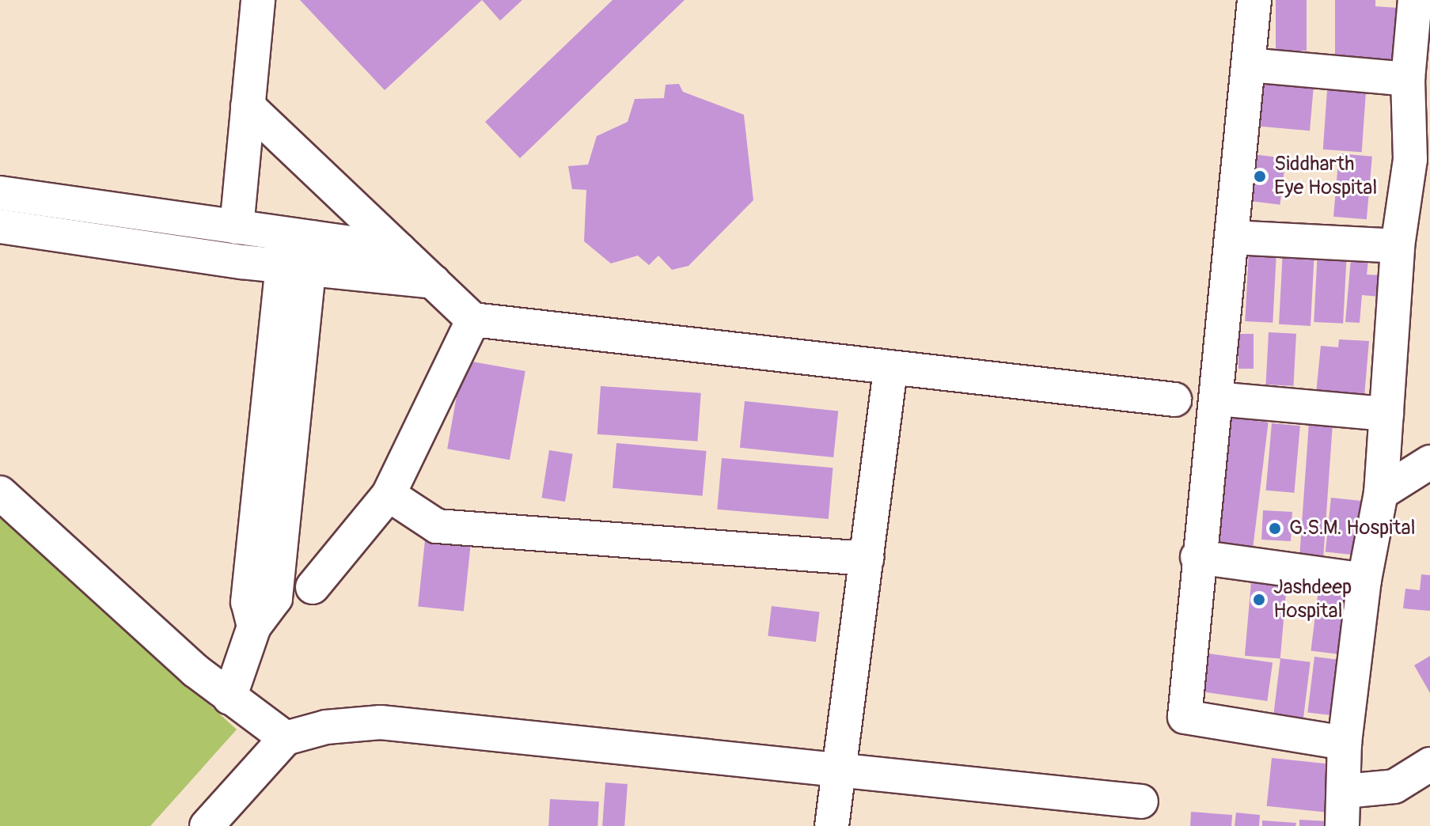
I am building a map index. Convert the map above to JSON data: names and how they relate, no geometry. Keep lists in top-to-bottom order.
{
  "places": ["Siddharth Eye Hospital", "G.S.M. Hospital", "Jashdeep Hospital"]
}
